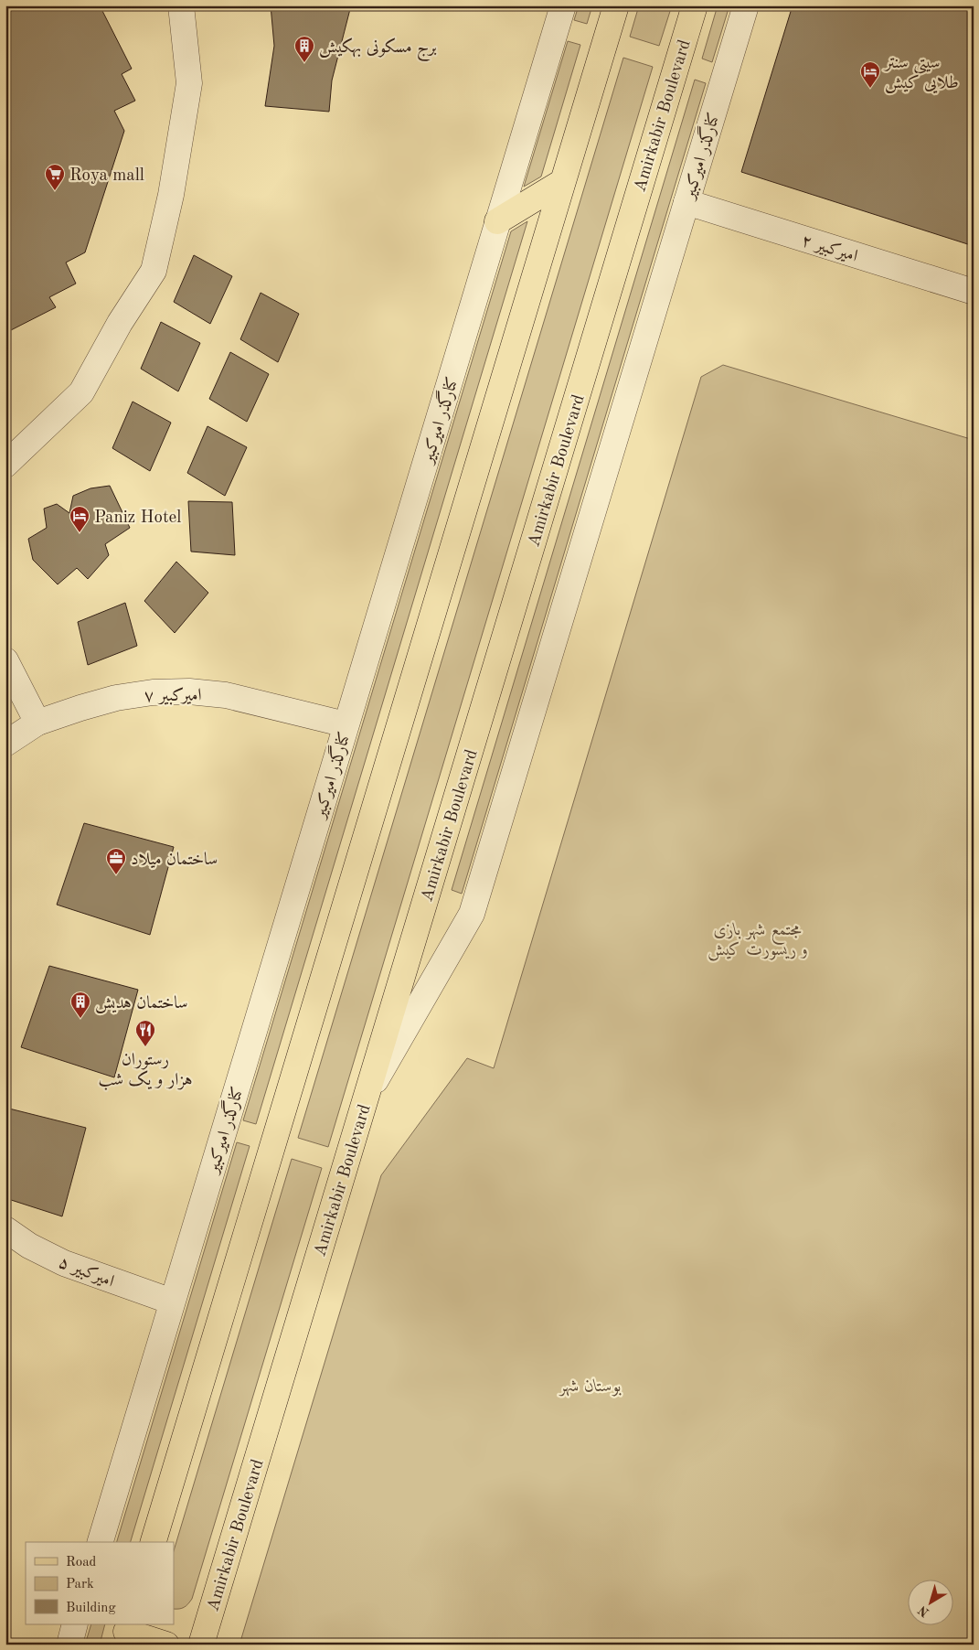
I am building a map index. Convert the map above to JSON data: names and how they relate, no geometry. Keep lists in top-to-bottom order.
{
  "streets": {
    "main road": ["Amirkabir Boulevard"],
    "street": [
      "کنارگذر امیرکبیر",
      "امیرکبیر ۲",
      "امیرکبیر ۷",
      "امیرکبیر ۵"
    ]
  },
  "crossings": [
    ["Amirkabir Boulevard", "کنارگذر امیرکبیر"],
    ["کنارگذر امیرکبیر", "امیرکبیر ۲"],
    ["کنارگذر امیرکبیر", "امیرکبیر ۷"],
    ["کنارگذر امیرکبیر", "امیرکبیر ۵"]
  ],
  "parks": ["مجتمع شهر بازی و ریسورت کیش", "بوستان شهر"],
  "places": {
    "building": ["برج مسکونی بهکیش", "ساختمان هدیش"],
    "hotel": ["سیتی سنتر طلایی کیش", "Paniz Hotel"],
    "supermarket": ["Roya mall"],
    "office": ["ساختمان میلاد"],
    "restaurant": ["رستوران هزار و یک شب"]
  },
  "legend": ["Road", "Park", "Building"],
  "north": "bottom left"
}
